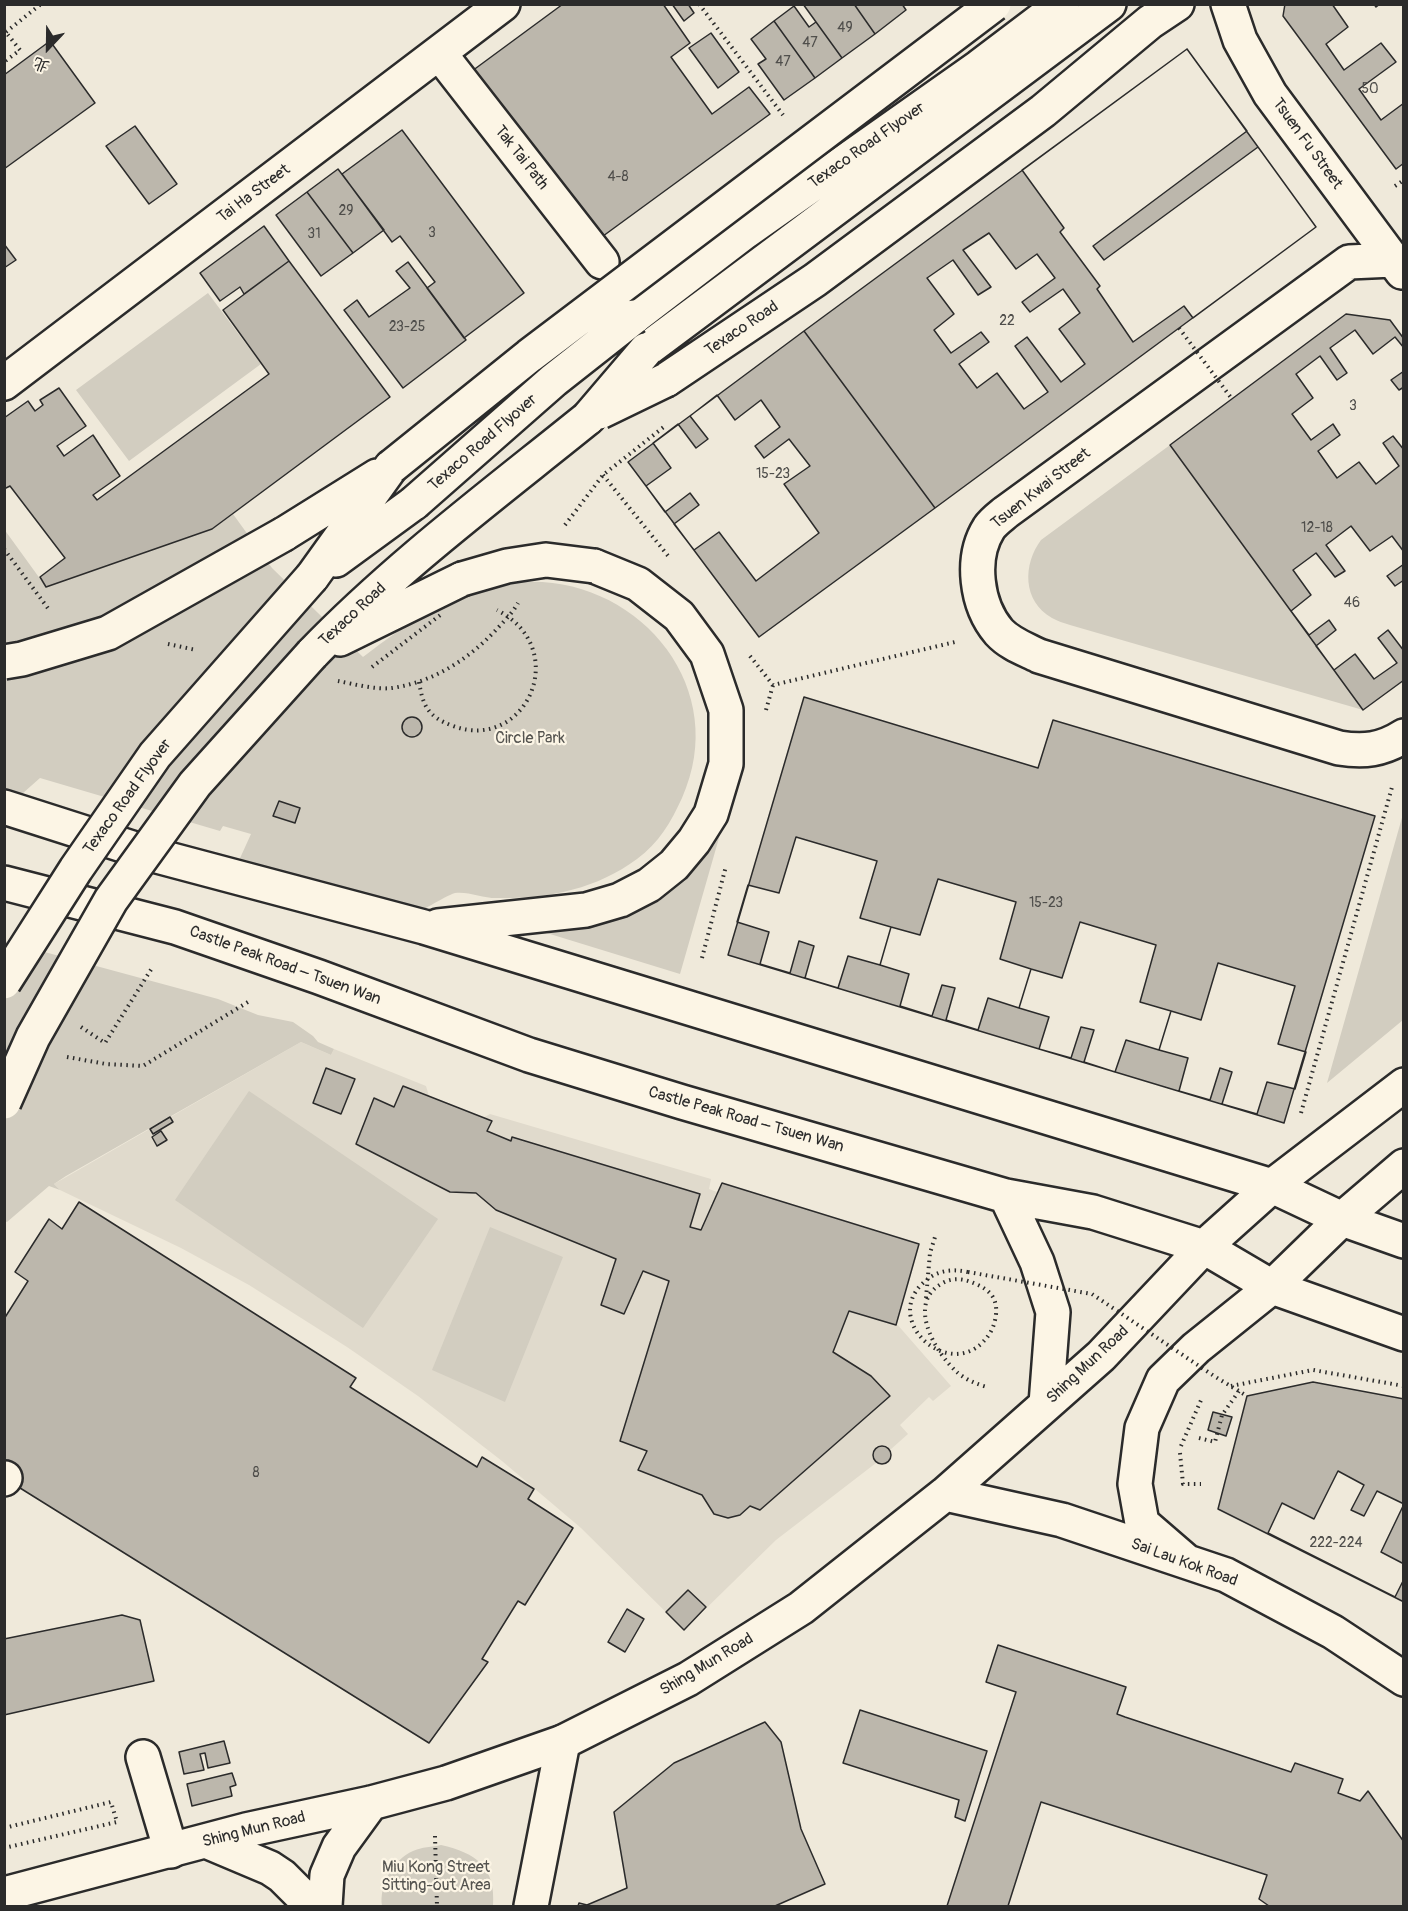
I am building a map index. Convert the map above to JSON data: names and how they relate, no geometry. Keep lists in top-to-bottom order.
{
  "streets": {
    "main road": [
      "Tsuen Fu Street",
      "Texaco Road Flyover",
      "Tak Tai Path",
      "Tai Ha Street",
      "Texaco Road",
      "Tsuen Kwai Street",
      "Castle Peak Road – Tsuen Wan",
      "Shing Mun Road",
      "Sai Lau Kok Road"
    ]
  },
  "crossings": [
    ["Tsuen Fu Street", "Tsuen Kwai Street"],
    ["Texaco Road Flyover", "Texaco Road"],
    ["Tak Tai Path", "Tai Ha Street"],
    ["Castle Peak Road – Tsuen Wan", "Shing Mun Road"],
    ["Shing Mun Road", "Sai Lau Kok Road"]
  ],
  "parks": ["Circle Park", "Miu Kong Street Sitting-out Area"],
  "house_numbers": [
    "49",
    "47",
    "47",
    "50",
    "4-8",
    "29",
    "3",
    "31",
    "22",
    "23-25",
    "3",
    "15-23",
    "12-18",
    "46",
    "15-23",
    "8",
    "222-224"
  ],
  "north": "bottom"
}
